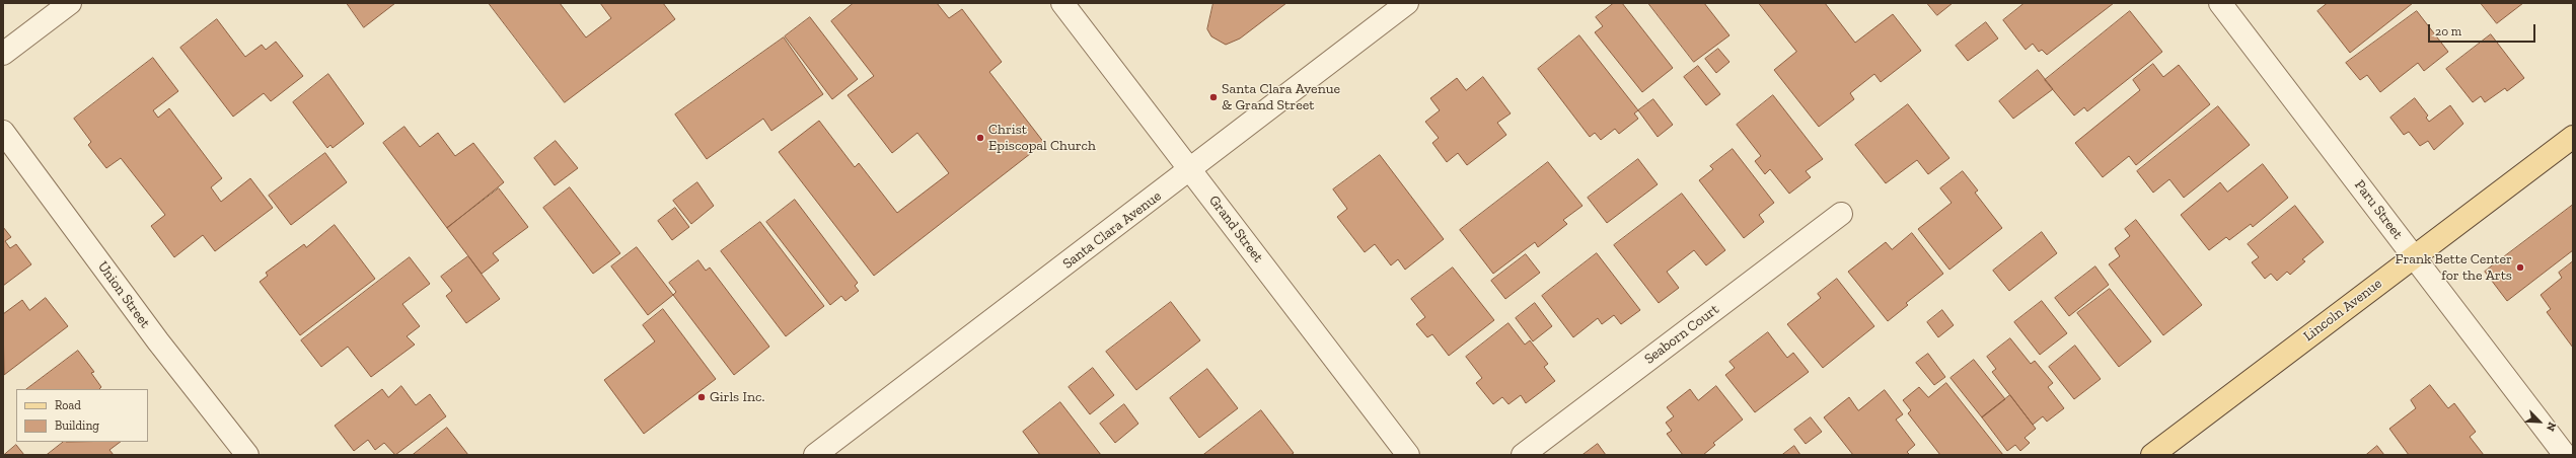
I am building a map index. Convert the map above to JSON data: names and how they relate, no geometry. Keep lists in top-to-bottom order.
{
  "streets": {
    "main road": ["Lincoln Avenue"],
    "street": [
      "Paru Street",
      "Grand Street",
      "Santa Clara Avenue",
      "Union Street",
      "Seaborn Court"
    ]
  },
  "crossings": [
    ["Paru Street", "Lincoln Avenue"],
    ["Grand Street", "Santa Clara Avenue"]
  ],
  "places": [
    "Santa Clara Avenue & Grand Street",
    "Christ Episcopal Church",
    "Frank Bette Center for the Arts",
    "Girls Inc."
  ],
  "legend": ["Road", "Building"],
  "scale_bar": "20 m",
  "north": "bottom right"
}
